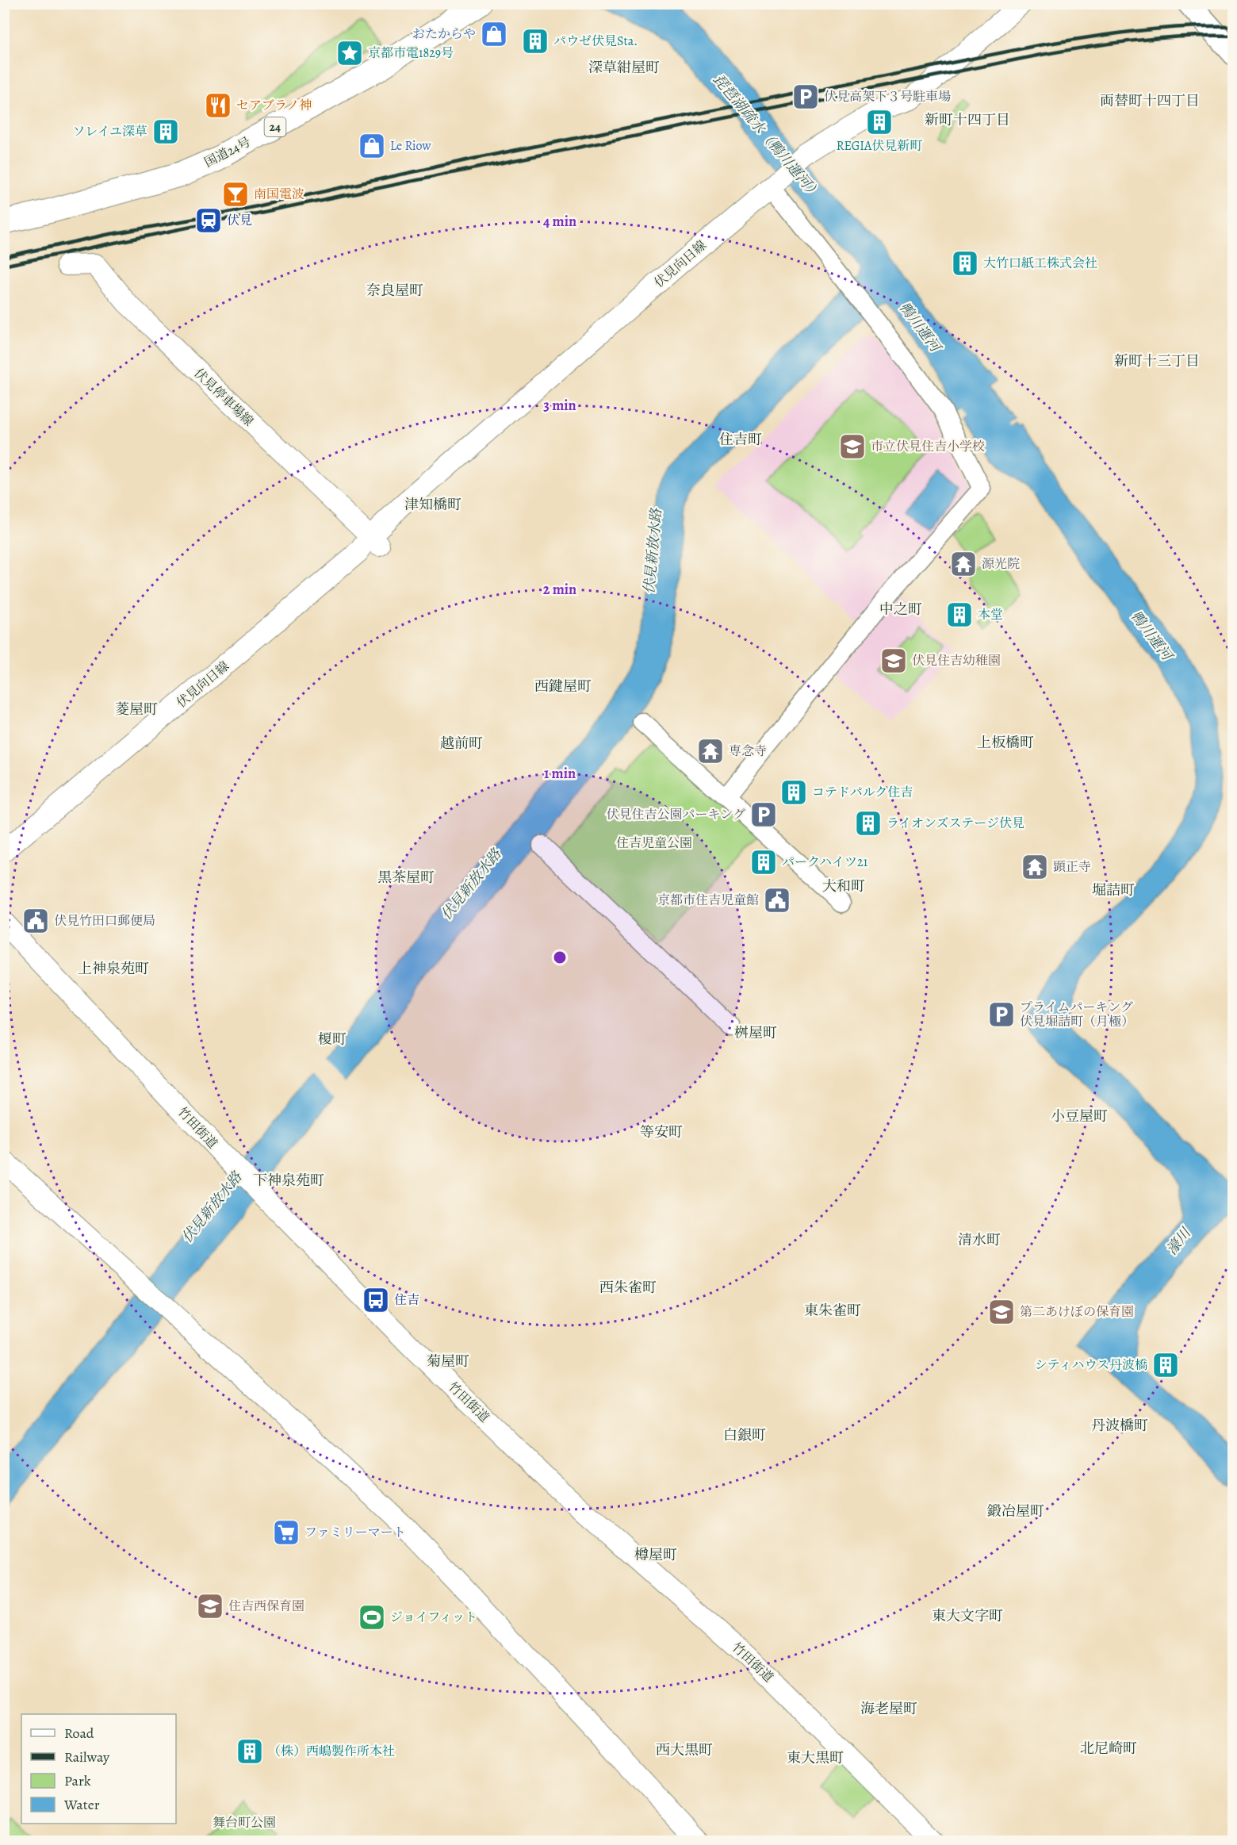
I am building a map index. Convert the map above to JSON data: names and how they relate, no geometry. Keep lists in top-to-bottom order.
{
  "streets": {
    "highway": ["24", "国道24号"],
    "main road": ["伏見向日線", "伏見停車場線", "竹田街道"]
  },
  "crossings": [
    ["伏見向日線", "伏見停車場線"]
  ],
  "districts": [
    "深草紺屋町",
    "両替町十四丁目",
    "新町十四丁目",
    "奈良屋町",
    "新町十三丁目",
    "住吉町",
    "津知橋町",
    "中之町",
    "西鍵屋町",
    "菱屋町",
    "上板橋町",
    "越前町",
    "黒茶屋町",
    "大和町",
    "堀詰町",
    "上神泉苑町",
    "桝屋町",
    "榎町",
    "小豆屋町",
    "等安町",
    "下神泉苑町",
    "清水町",
    "西朱雀町",
    "東朱雀町",
    "菊屋町",
    "丹波橋町",
    "白銀町",
    "鍛冶屋町",
    "樽屋町",
    "東大文字町",
    "海老屋町",
    "北尼崎町",
    "西大黒町",
    "東大黒町"
  ],
  "water": [
    "琵琶湖疏水（鴨川運河）",
    "鴨川運河",
    "伏見新放水路",
    "濠川"
  ],
  "parks": ["住吉児童公園", "舞台町公園"],
  "places": {
    "shop": ["おたからや", "Le Riow"],
    "building": [
      "パウゼ伏見Sta.",
      "REGIA伏見新町",
      "ソレイユ深草",
      "大竹口紙工株式会社",
      "本堂",
      "コテドパルク住吉",
      "ライオンズステージ伏見",
      "パークハイツ21",
      "シティハウス丹波橋",
      "（株）西嶋製作所本社"
    ],
    "place": ["京都市電1829号"],
    "parking": ["伏見高架下３号駐車場", "伏見住吉公園パーキング", "プライムパーキング 伏見堀詰町（月極）"],
    "restaurant": ["セアブラノ神"],
    "bar": ["南国電波"],
    "station": ["伏見"],
    "school or university": [
      "市立伏見住吉小学校",
      "伏見住吉幼稚園",
      "第二あけぼの保育園",
      "住吉西保育園"
    ],
    "temple": ["源光院", "専念寺", "顕正寺"],
    "public building": ["京都市住吉児童館", "伏見竹田口郵便局"],
    "bus stop": ["住吉"],
    "supermarket": ["ファミリーマート"],
    "sports": ["ジョイフィット"]
  },
  "legend": [
    "Road",
    "Railway",
    "Park",
    "Water"
  ],
  "rings": [
    "4 min",
    "3 min",
    "2 min",
    "1 min"
  ]
}
